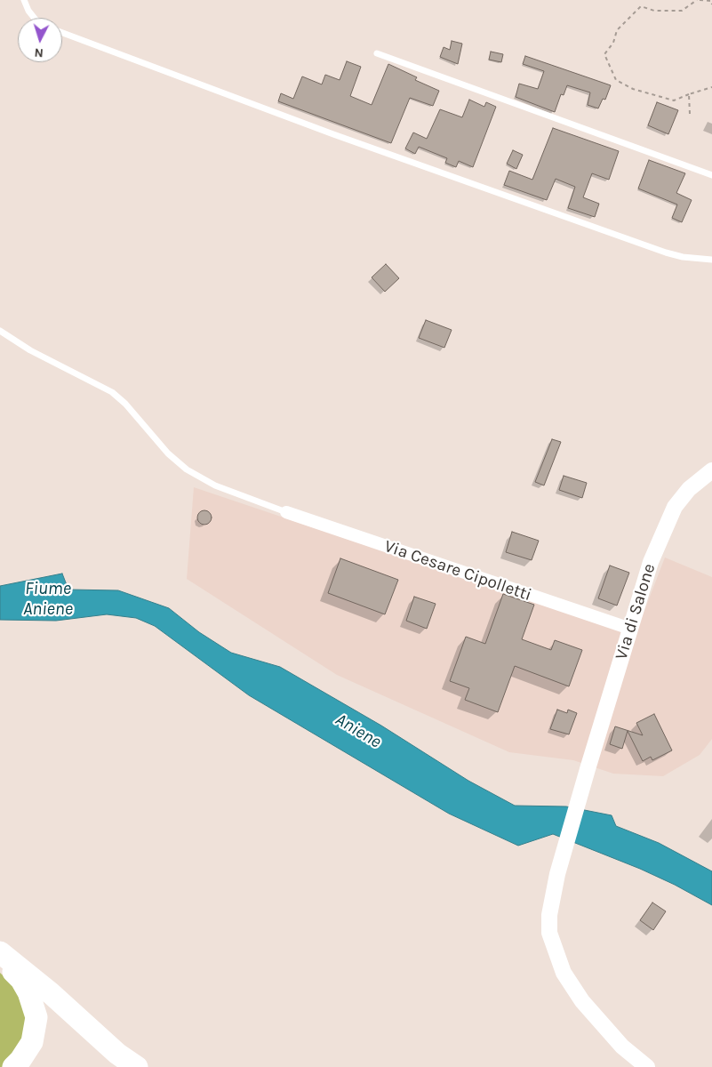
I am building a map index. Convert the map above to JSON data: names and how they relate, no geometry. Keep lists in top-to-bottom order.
{
  "streets": {
    "street": ["Via Cesare Cipolletti", "Via di Salone"]
  },
  "crossings": [
    ["Via Cesare Cipolletti", "Via di Salone"]
  ],
  "water": ["Fiume Aniene", "Aniene"],
  "north": "bottom"
}
